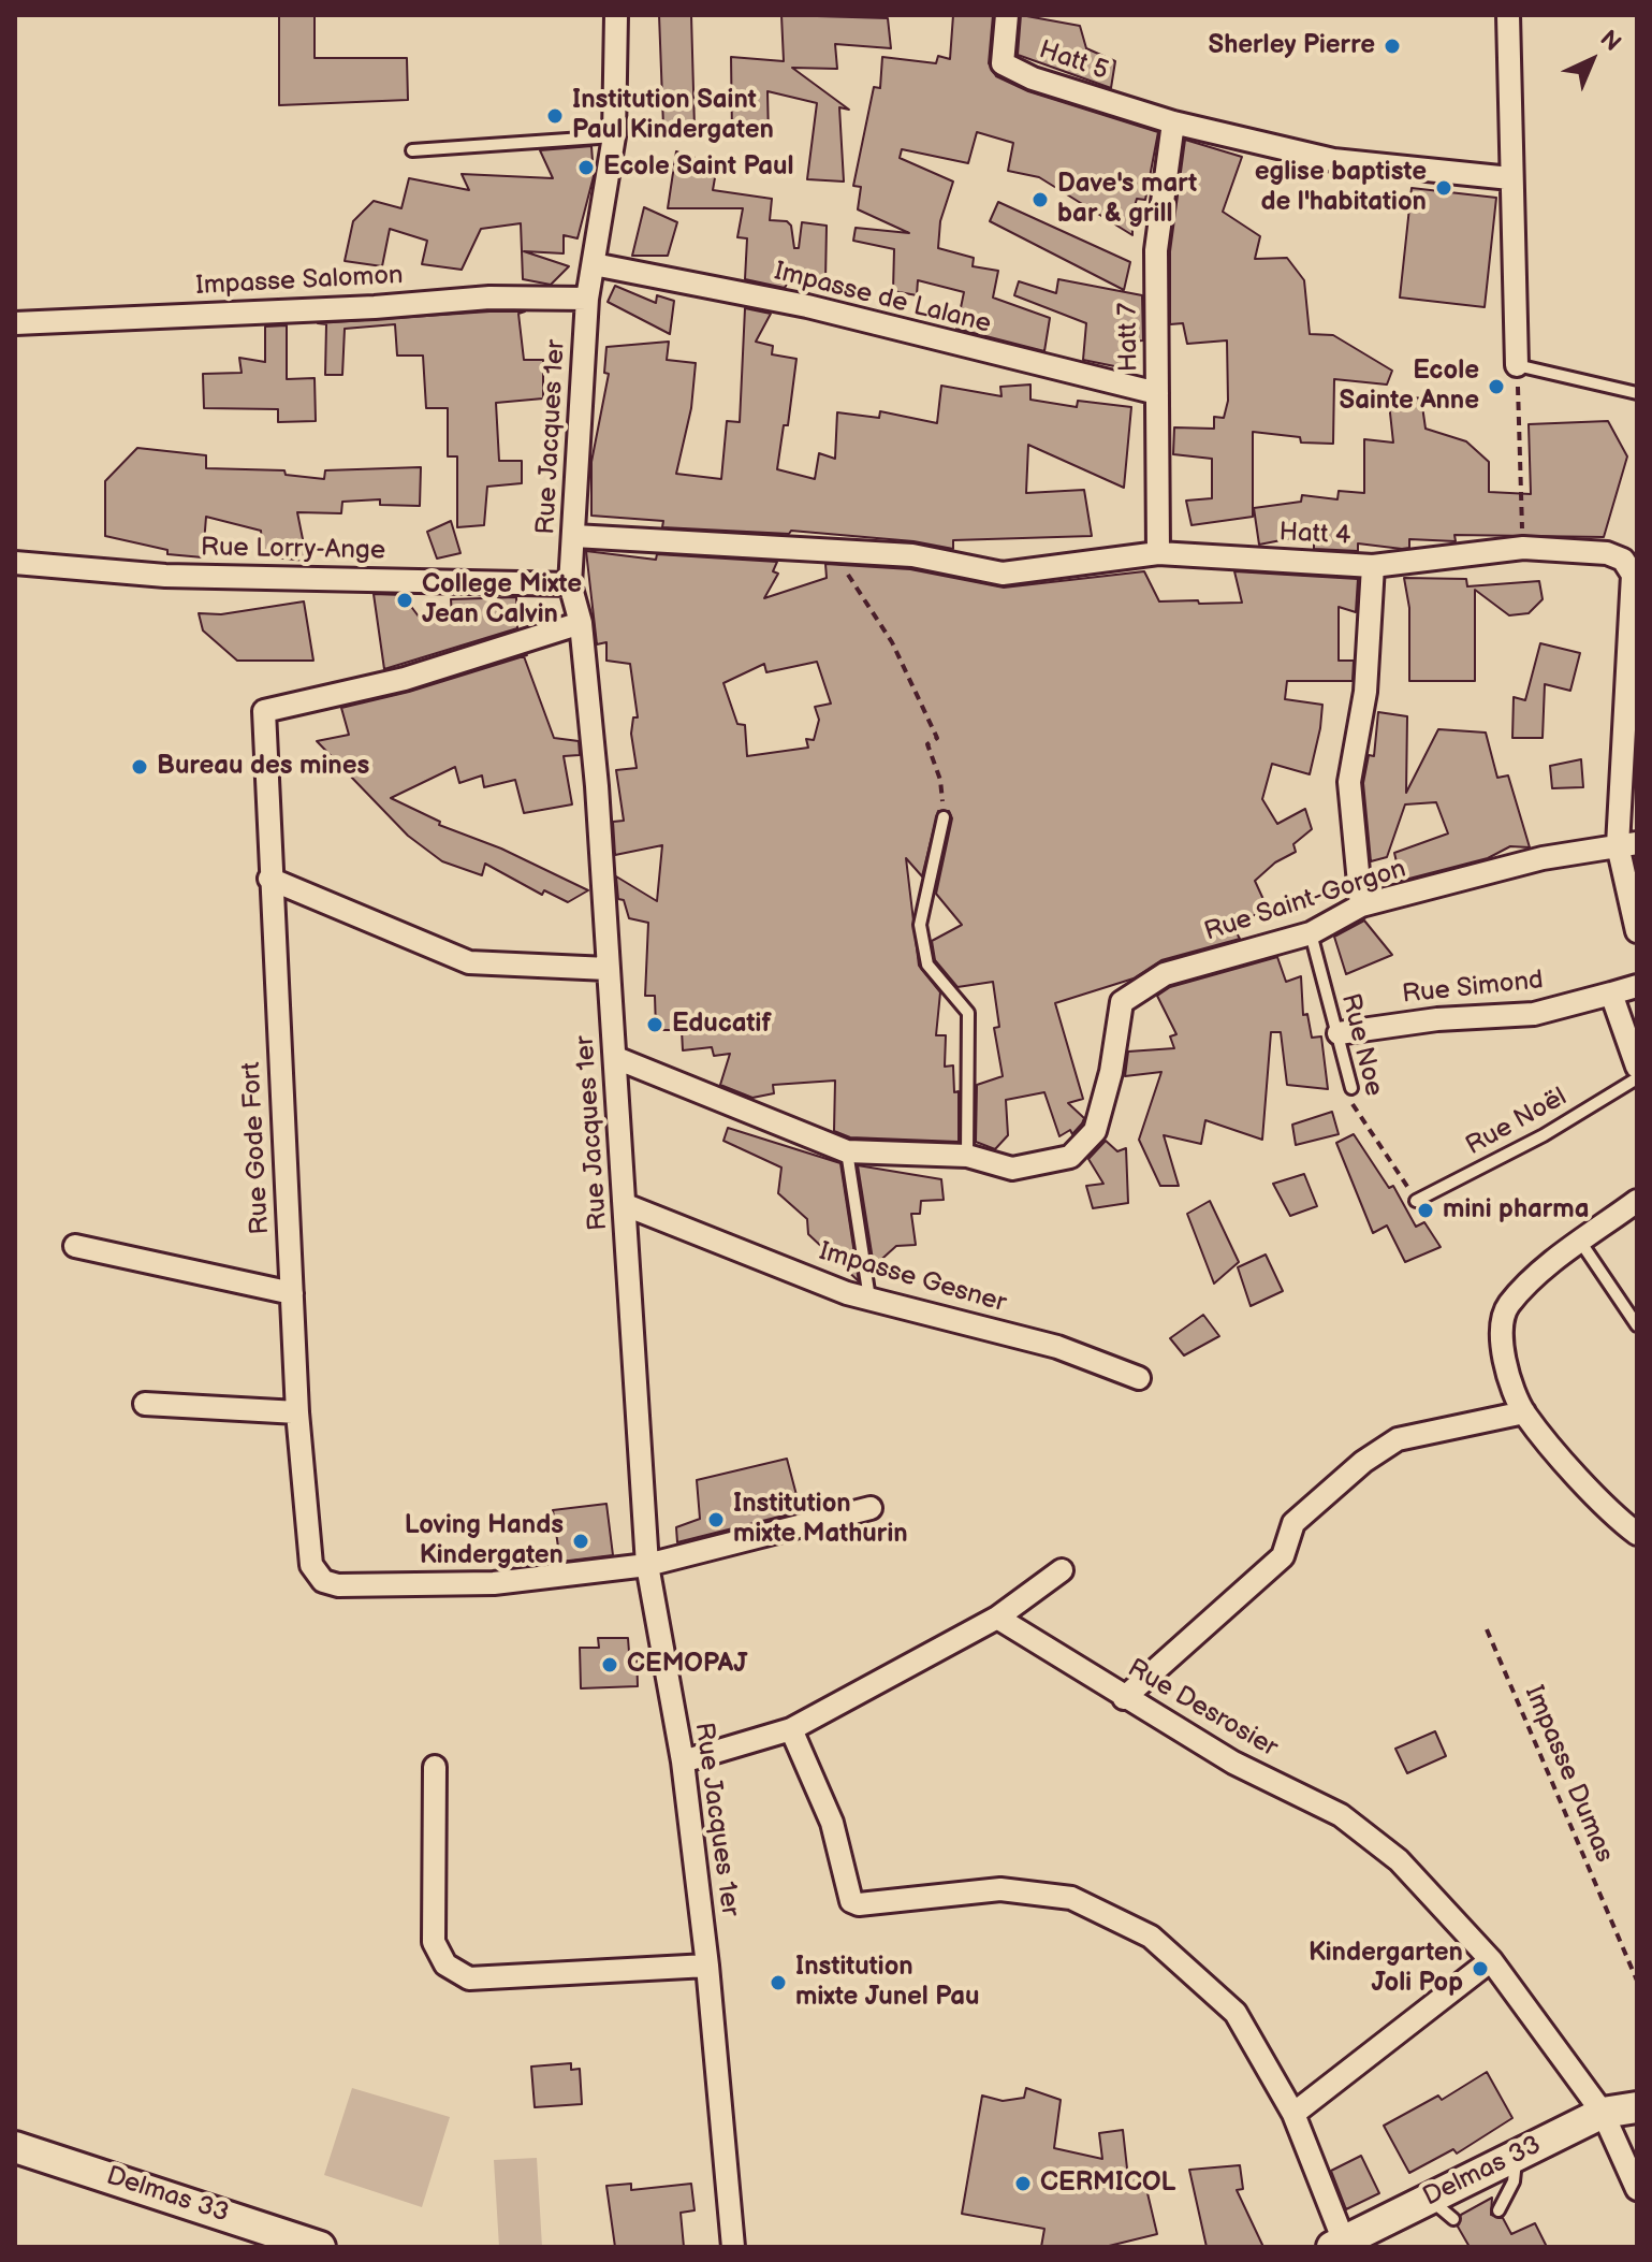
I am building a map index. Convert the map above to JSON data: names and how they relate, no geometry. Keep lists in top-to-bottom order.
{
  "streets": {
    "main road": ["Delmas 33"],
    "street": [
      "Hatt 5",
      "Impasse Salomon",
      "Impasse de Lalane",
      "Hatt 7",
      "Rue Jacques 1er",
      "Hatt 4",
      "Rue Lorry-Ange",
      "Rue Saint-Gorgon",
      "Rue Simond",
      "Rue Gode Fort",
      "Impasse Gesner",
      "Rue Desrosier"
    ],
    "lane": ["Rue Noe", "Rue Noël"],
    "path": ["Impasse Dumas"]
  },
  "crossings": [
    ["Hatt 5", "Hatt 7"],
    ["Impasse Salomon", "Rue Jacques 1er"],
    ["Impasse de Lalane", "Hatt 7"],
    ["Impasse de Lalane", "Rue Jacques 1er"],
    ["Hatt 7", "Hatt 4"],
    ["Rue Jacques 1er", "Hatt 4"],
    ["Rue Jacques 1er", "Rue Lorry-Ange"],
    ["Rue Jacques 1er", "Rue Saint-Gorgon"],
    ["Rue Jacques 1er", "Rue Gode Fort"],
    ["Rue Jacques 1er", "Impasse Gesner"],
    ["Rue Saint-Gorgon", "Rue Noe"],
    ["Rue Simond", "Rue Noe"],
    ["Rue Noe", "Rue Noël"],
    ["Rue Desrosier", "Delmas 33"]
  ],
  "places": [
    "Sherley Pierre",
    "Institution Saint Paul Kindergaten",
    "Ecole Saint Paul",
    "eglise baptiste de l'habitation",
    "Dave's mart bar & grill",
    "Ecole Sainte Anne",
    "College Mixte Jean Calvin",
    "Bureau des mines",
    "Educatif",
    "mini pharma",
    "Institution mixte Mathurin",
    "Loving Hands Kindergaten",
    "CEMOPAJ",
    "Kindergarten Joli Pop",
    "Institution mixte Junel Pau",
    "CERMICOL"
  ],
  "north": "top right"
}
